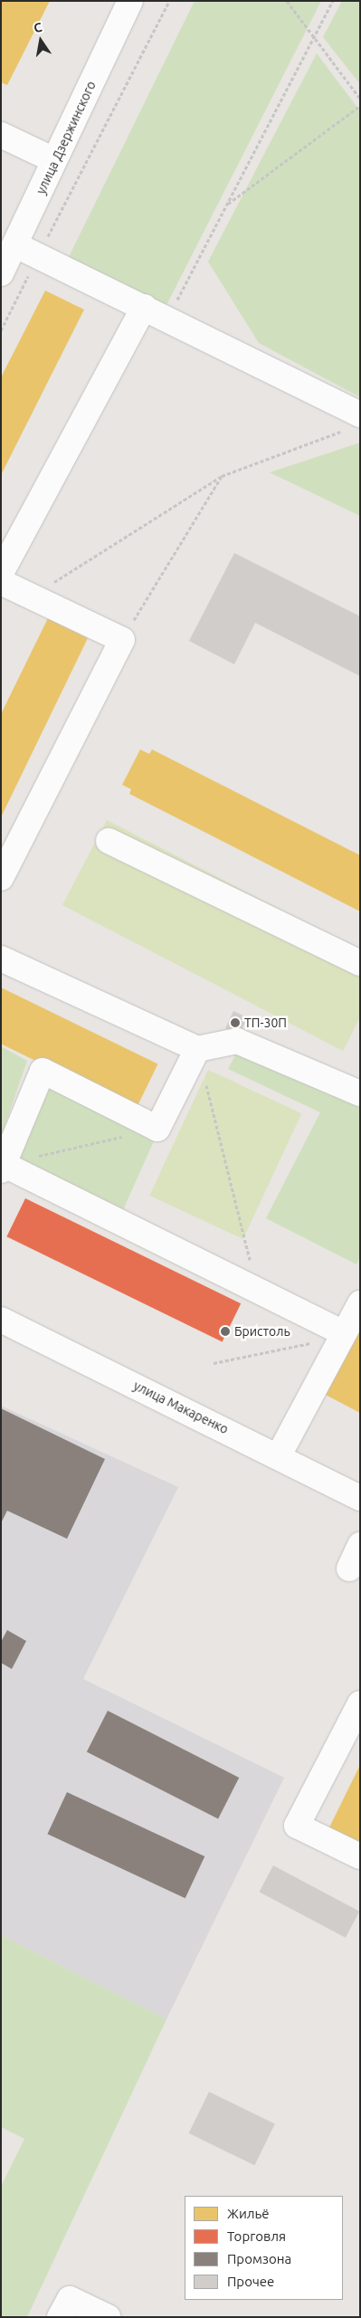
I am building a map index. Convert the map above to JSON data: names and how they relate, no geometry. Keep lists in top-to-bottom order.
{
  "streets": {
    "street": ["улица Дзержинского", "улица Макаренко"]
  },
  "places": ["ТП-30П", "Бристоль"],
  "legend": [
    "Жильё",
    "Торговля",
    "Промзона",
    "Прочее"
  ],
  "north": "top"
}
